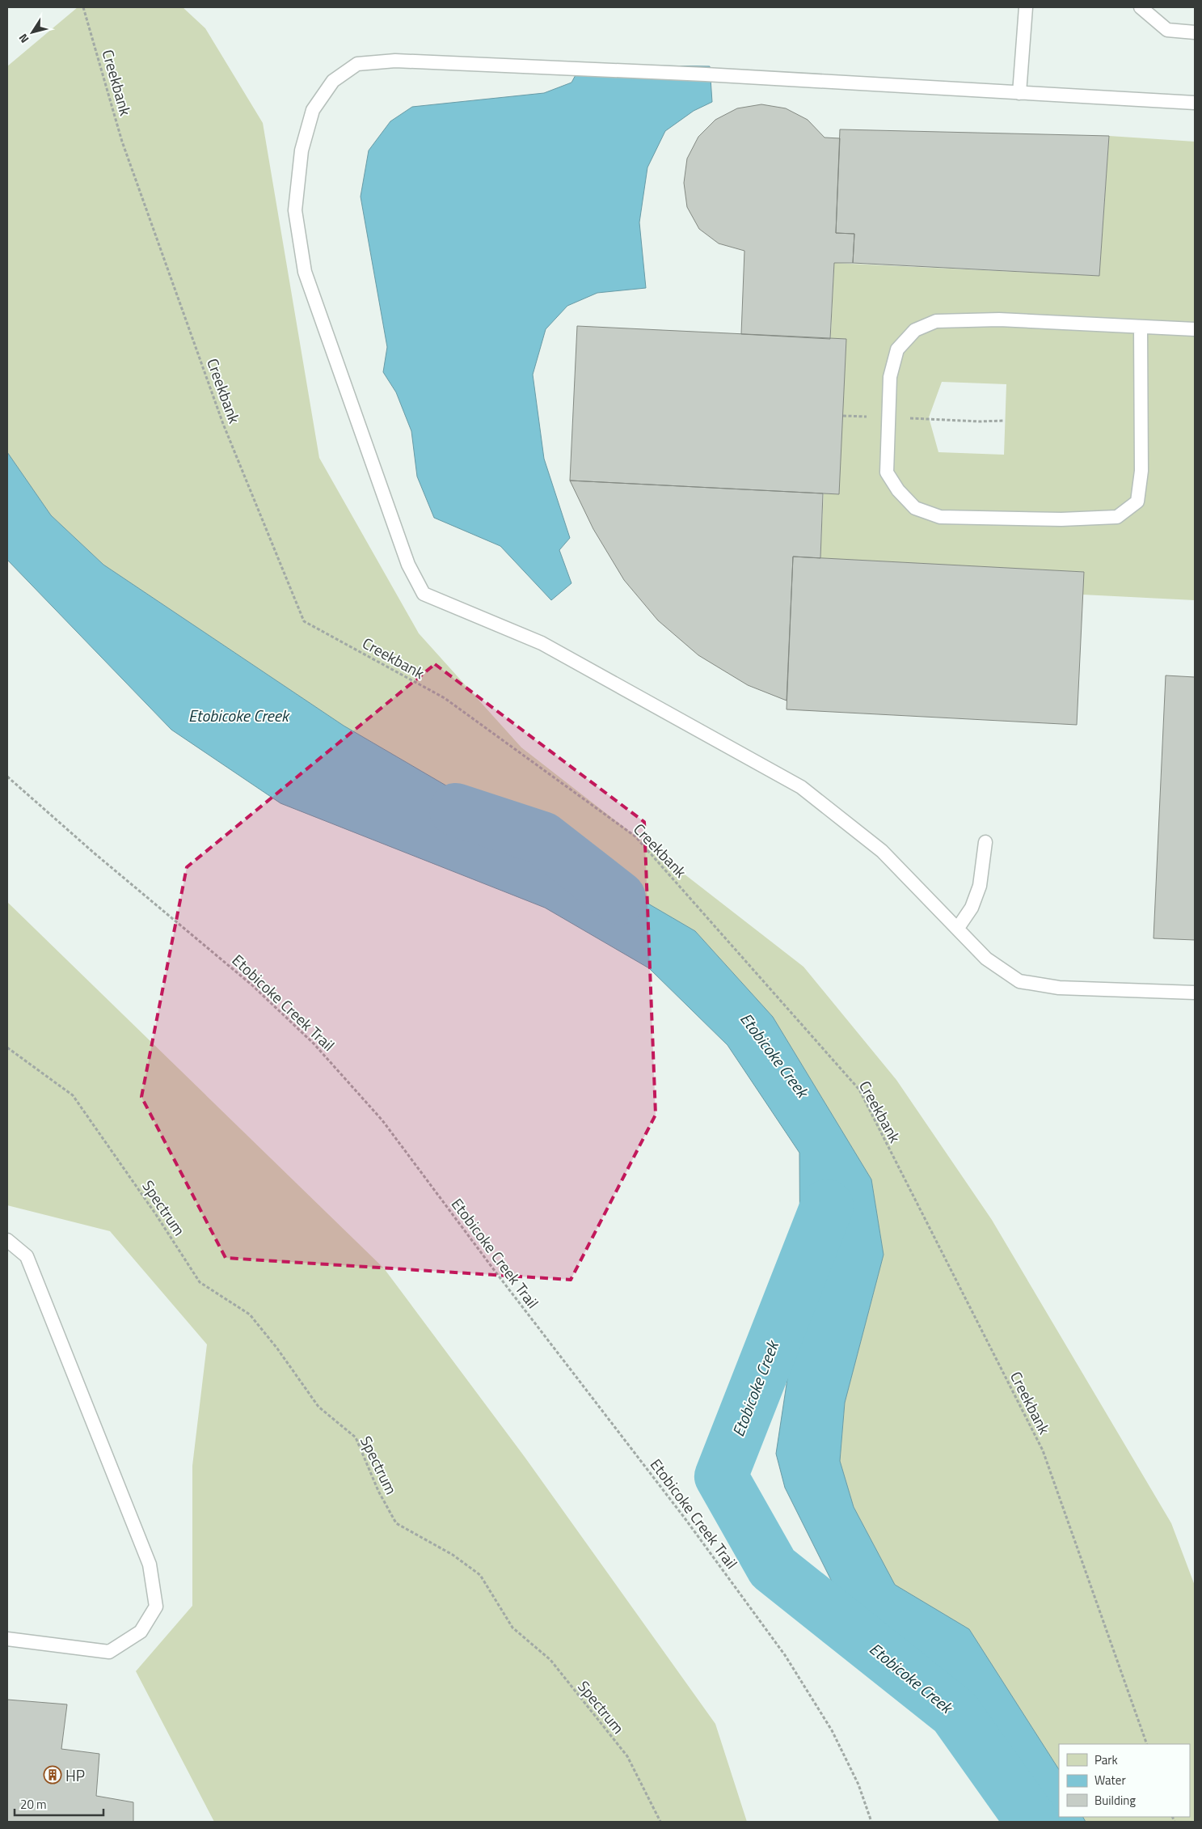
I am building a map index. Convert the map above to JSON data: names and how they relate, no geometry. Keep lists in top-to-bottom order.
{
  "streets": {
    "path": ["Creekbank", "Etobicoke Creek Trail", "Spectrum"]
  },
  "water": ["Etobicoke Creek"],
  "places": {
    "building": ["HP"]
  },
  "legend": ["Park", "Water", "Building"],
  "scale_bar": "20 m",
  "north": "bottom left"
}
